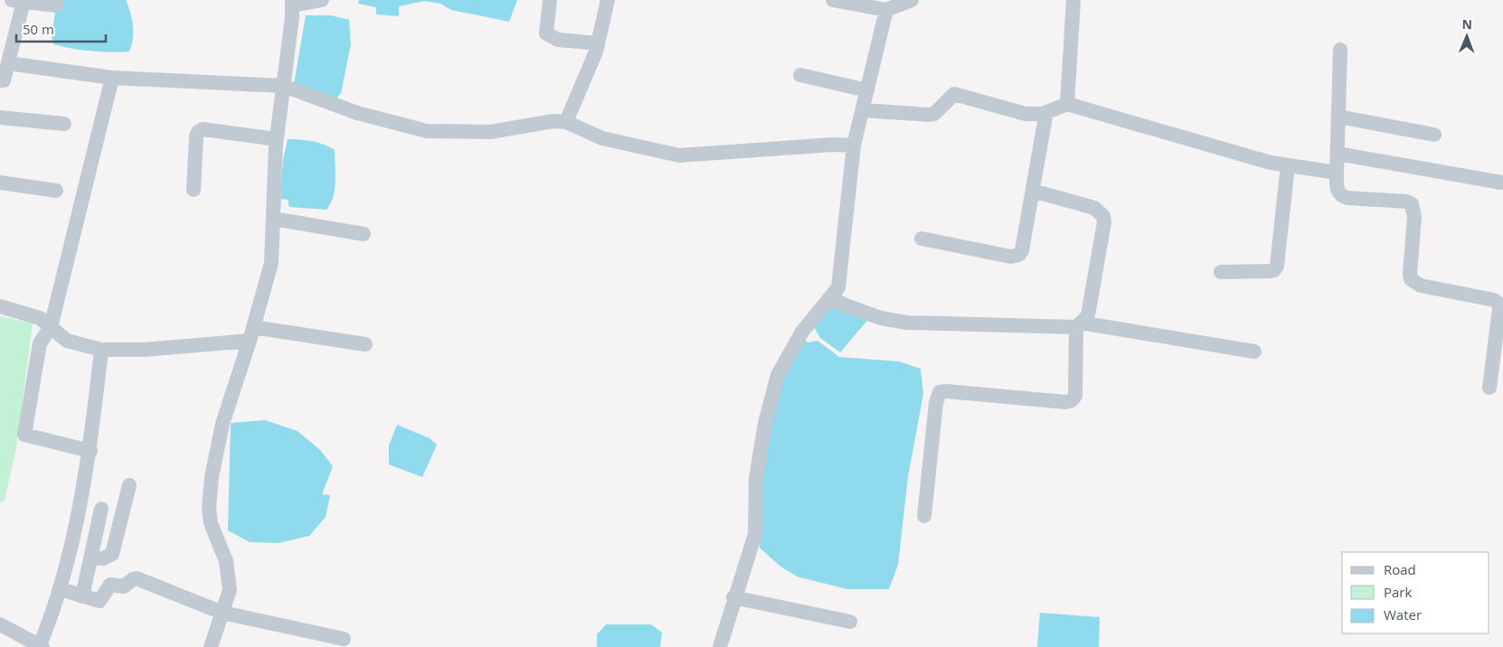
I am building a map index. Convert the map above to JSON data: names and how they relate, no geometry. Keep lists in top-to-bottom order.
{
  "legend": ["Road", "Park", "Water"],
  "scale_bar": "50 m",
  "north": "top"
}
